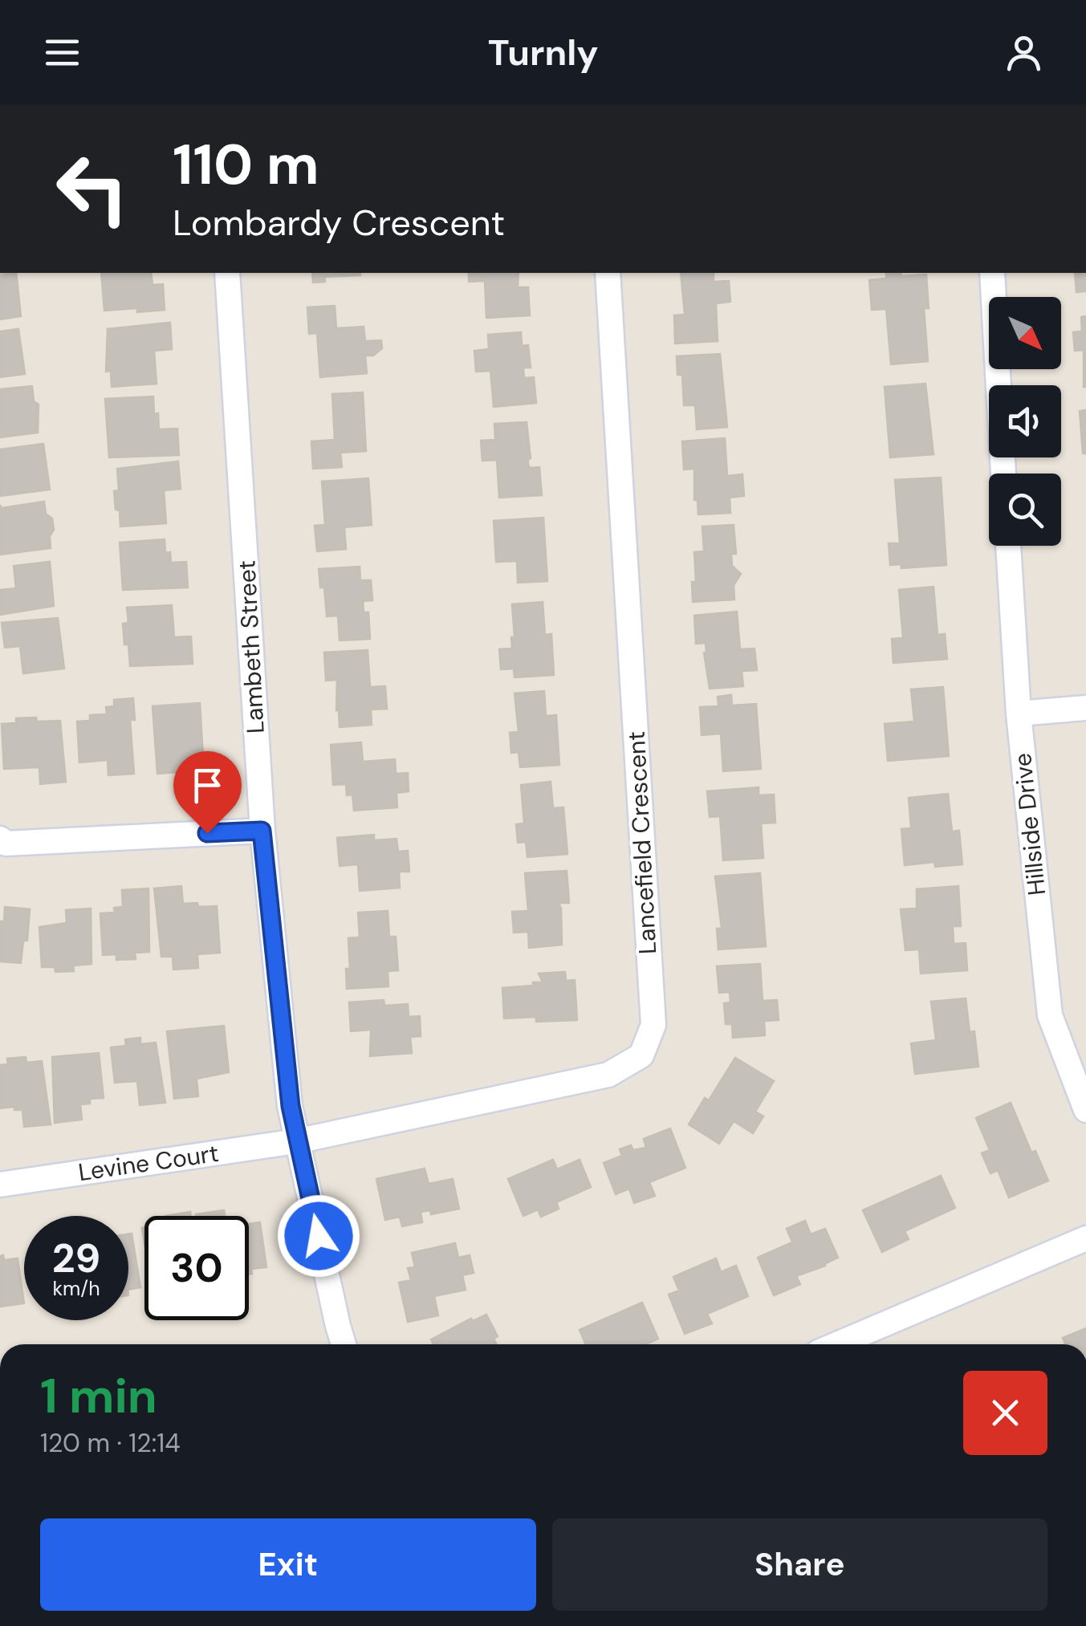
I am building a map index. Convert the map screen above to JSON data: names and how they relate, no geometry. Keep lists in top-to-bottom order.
{
  "streets": {
    "street": [
      "Lambeth Street",
      "Hillside Drive",
      "Lancefield Crescent",
      "Levine Court"
    ]
  },
  "crossings": [
    ["Lambeth Street", "Lancefield Crescent"],
    ["Lambeth Street", "Levine Court"],
    ["Lancefield Crescent", "Levine Court"]
  ],
  "north": "bottom right",
  "page": {
    "header": "Turnly",
    "turn": ["110 m", "Lombardy Crescent"],
    "speed": "29 km/h",
    "limit": "30",
    "heading": ["1 min", "120 m · 12:14"],
    "buttons": ["Exit", "Share"]
  }
}
